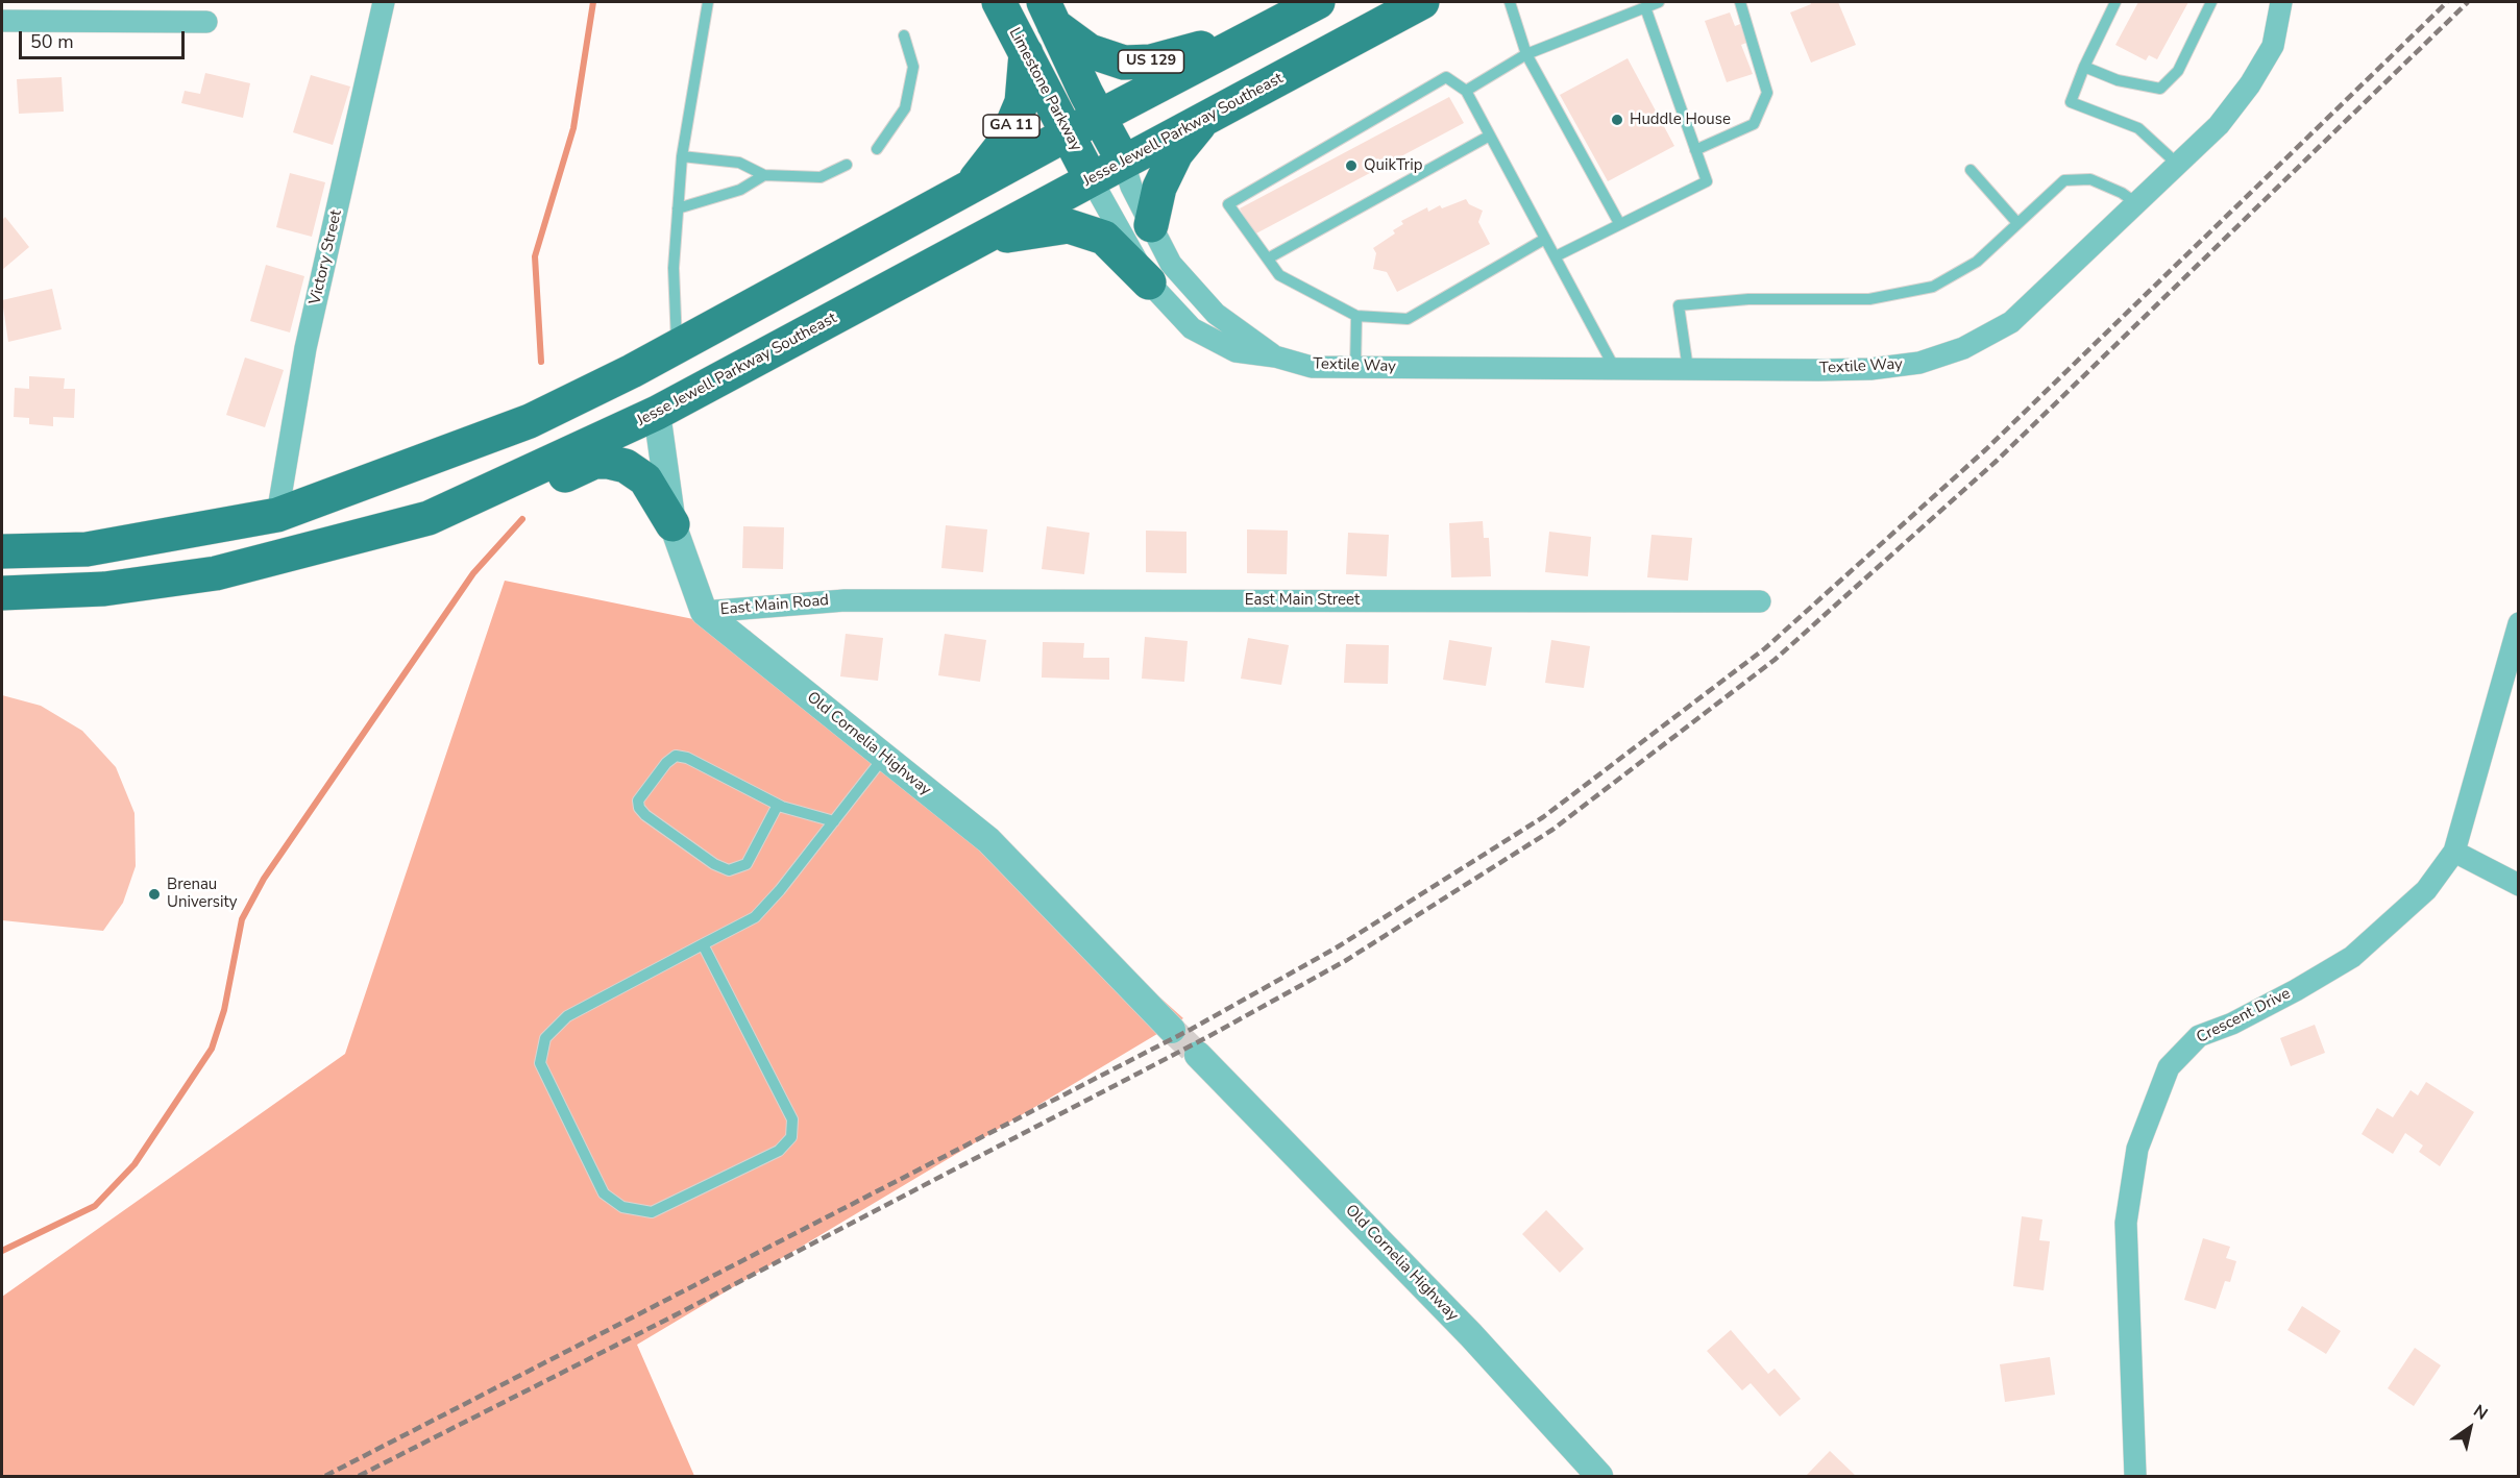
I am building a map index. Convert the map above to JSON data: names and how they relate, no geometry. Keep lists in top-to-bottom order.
{
  "streets": {
    "main road": [
      "US 129",
      "Limestone Parkway",
      "GA 11",
      "Jesse Jewell Parkway Southeast"
    ],
    "street": [
      "Victory Street",
      "Textile Way",
      "East Main Street",
      "East Main Road",
      "Old Cornelia Highway",
      "Crescent Drive"
    ]
  },
  "crossings": [
    ["US 129", "Limestone Parkway"],
    ["Limestone Parkway", "GA 11"],
    ["Limestone Parkway", "Jesse Jewell Parkway Southeast"],
    ["Limestone Parkway", "Textile Way"],
    ["Jesse Jewell Parkway Southeast", "Textile Way"],
    ["East Main Street", "East Main Road"],
    ["East Main Road", "Old Cornelia Highway"]
  ],
  "places": ["Huddle House", "QuikTrip", "Brenau University"],
  "scale_bar": "50 m",
  "north": "top right"
}
